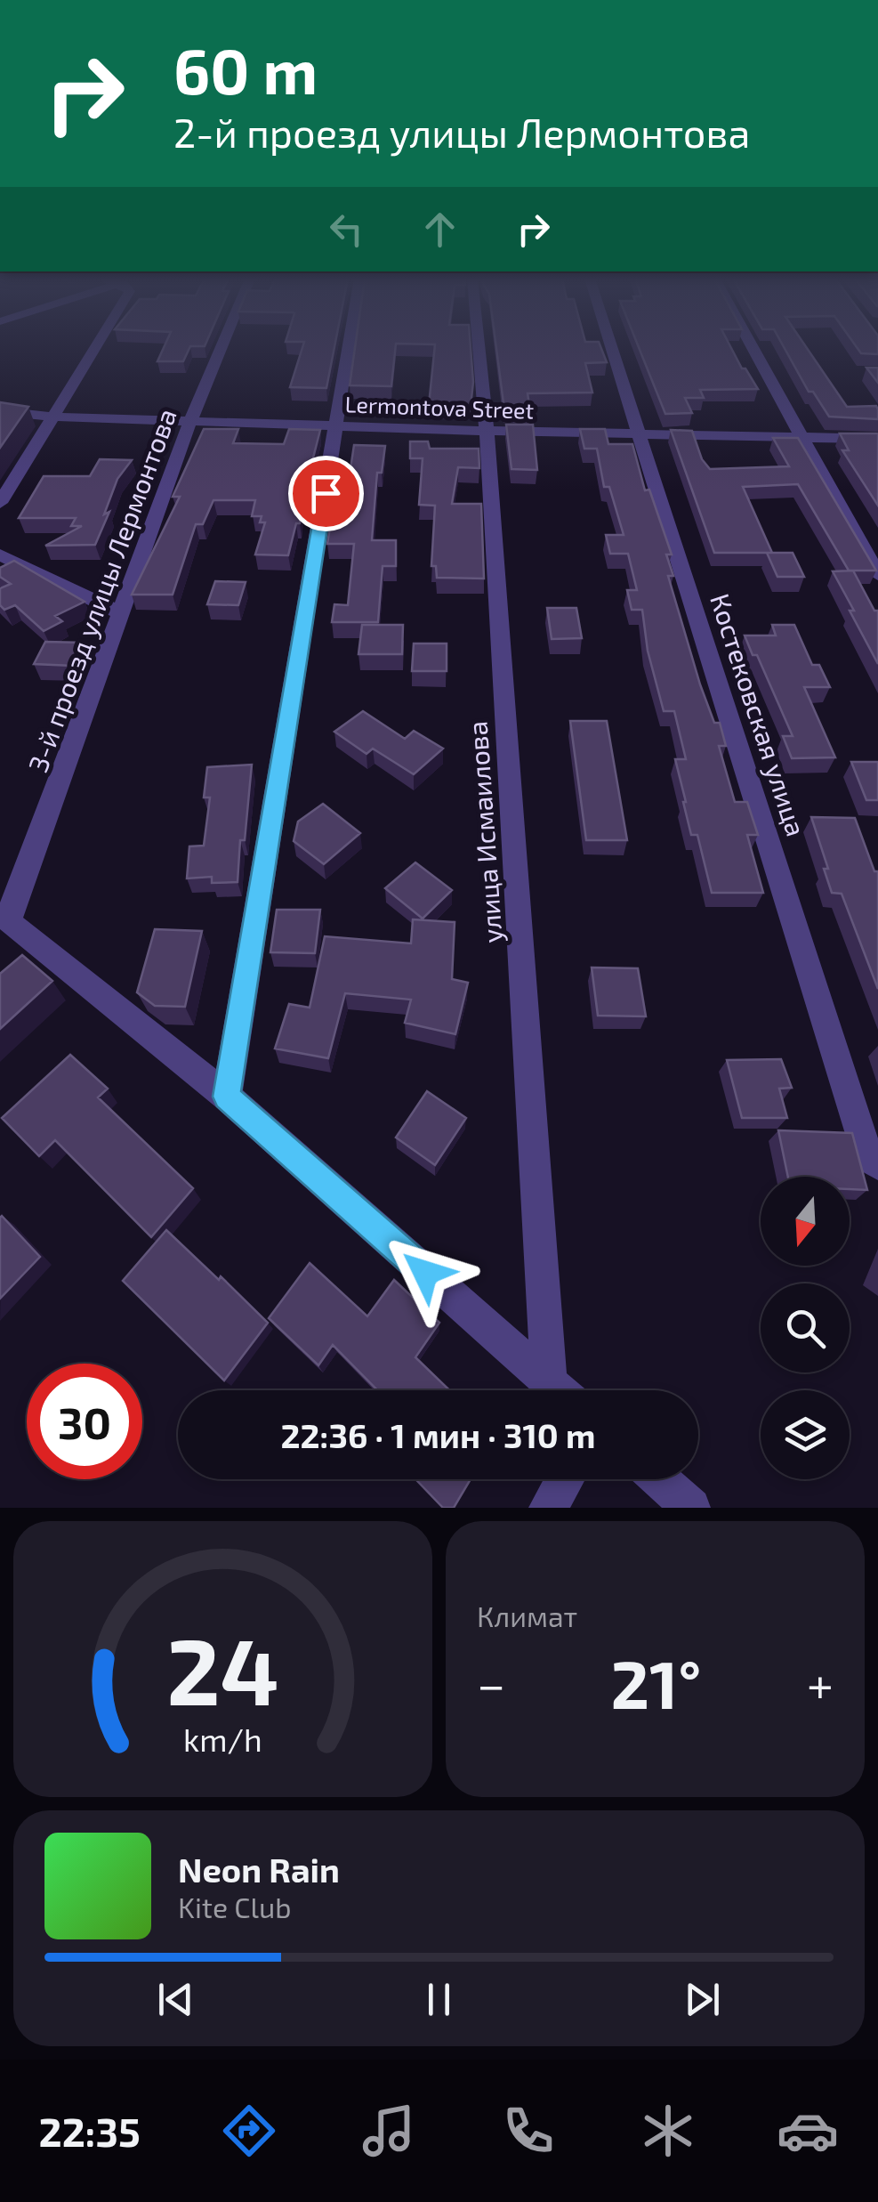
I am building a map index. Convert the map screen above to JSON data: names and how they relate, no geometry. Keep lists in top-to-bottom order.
{
  "streets": {
    "street": [
      "Lermontova Street",
      "3-й проезд улицы Лермонтова",
      "Костековская улица",
      "улица Исмаилова"
    ]
  },
  "crossings": [
    ["Lermontova Street", "3-й проезд улицы Лермонтова"],
    ["Lermontova Street", "Костековская улица"],
    ["Lermontova Street", "улица Исмаилова"]
  ],
  "north": "bottom",
  "page": {
    "turn": ["60 m", "2-й проезд улицы Лермонтова"],
    "limit": "30",
    "trip": "22:36 · 1 мин · 310 m",
    "tile": "Климат",
    "heat": ["−", "21°", "+"],
    "song": ["Neon Rain", "Kite Club"],
    "tabs": "22:35",
    "gauge": ["24", "km/h"]
  }
}
